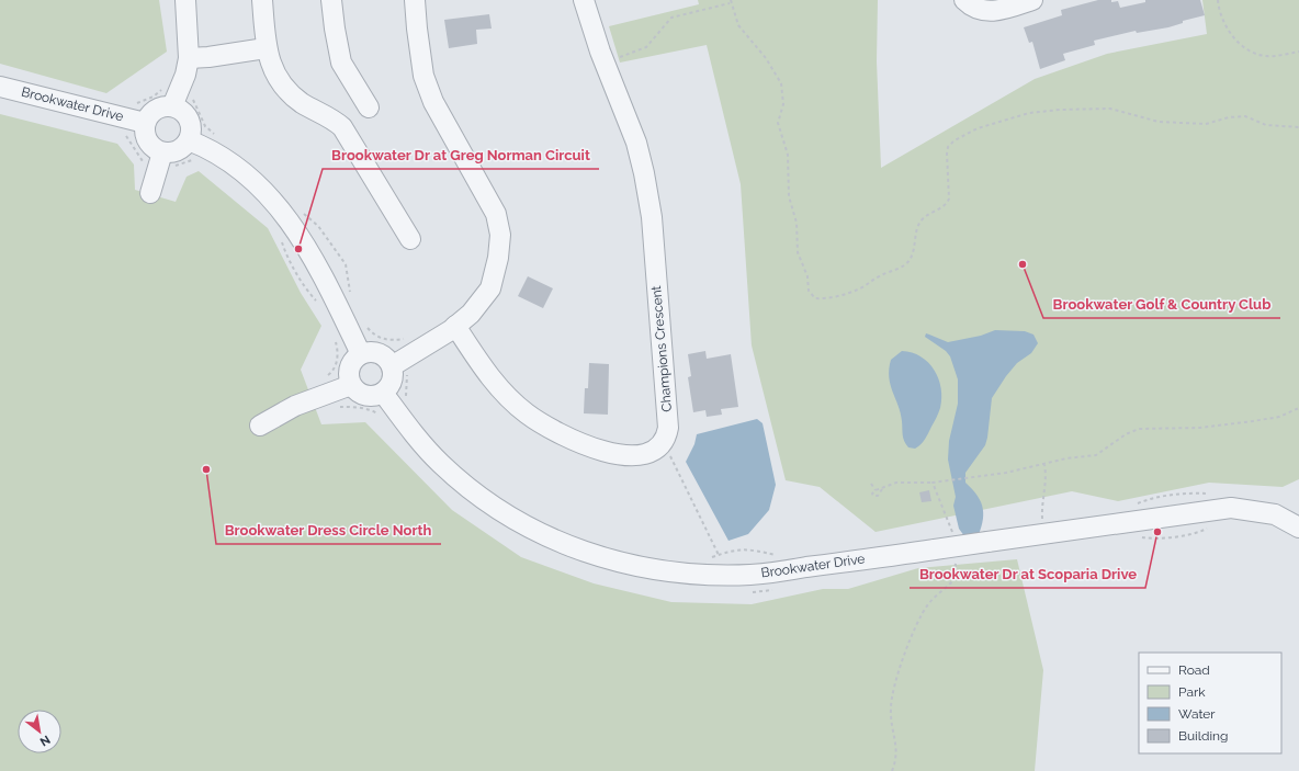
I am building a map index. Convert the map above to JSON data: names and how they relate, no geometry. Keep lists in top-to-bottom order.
{
  "streets": {
    "street": ["Brookwater Drive", "Champions Crescent"]
  },
  "places": [
    "Brookwater Dr at Greg Norman Circuit",
    "Brookwater Golf & Country Club",
    "Brookwater Dress Circle North",
    "Brookwater Dr at Scoparia Drive"
  ],
  "legend": [
    "Road",
    "Park",
    "Water",
    "Building"
  ],
  "north": "bottom right"
}
